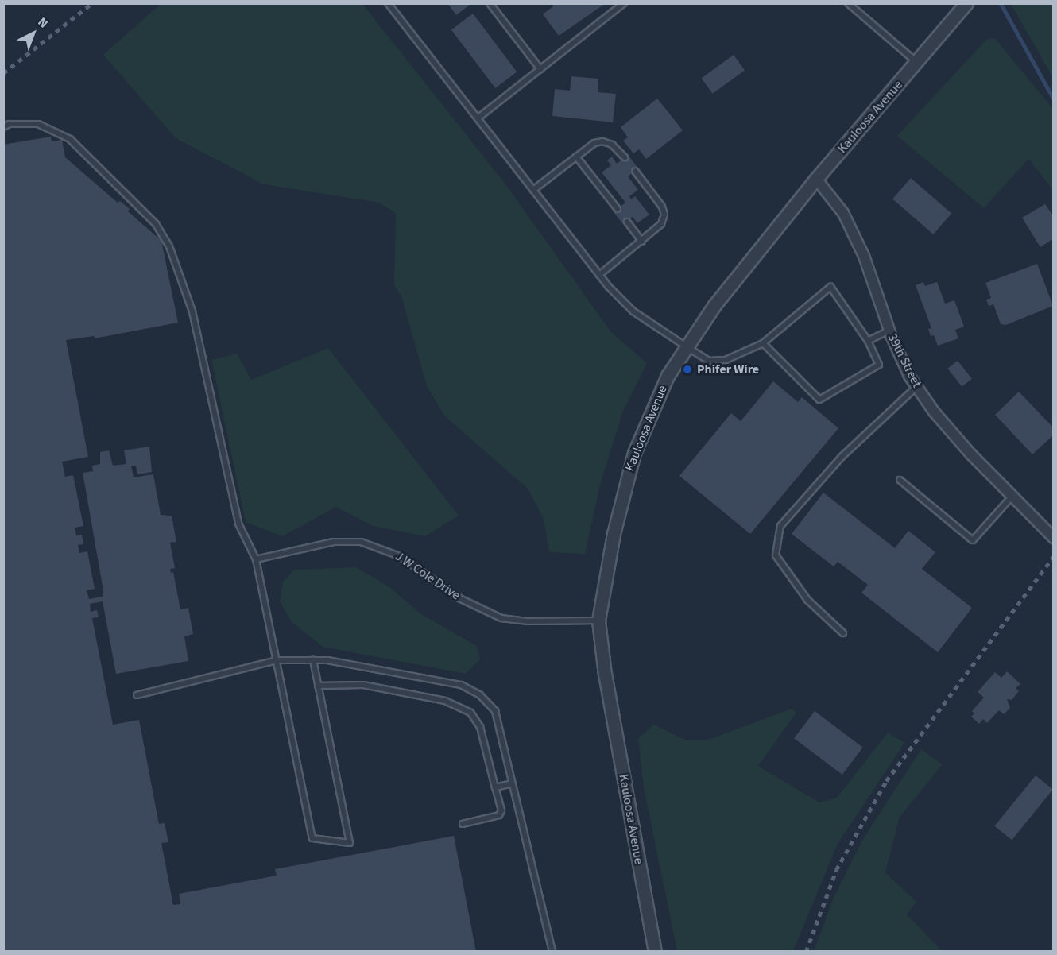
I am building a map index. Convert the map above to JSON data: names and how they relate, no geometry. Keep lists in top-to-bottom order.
{
  "streets": {
    "street": ["Kauloosa Avenue", "39th Street"],
    "lane": ["J W Cole Drive"]
  },
  "crossings": [
    ["Kauloosa Avenue", "39th Street"],
    ["Kauloosa Avenue", "J W Cole Drive"]
  ],
  "places": ["Phifer Wire"],
  "north": "top right"
}
